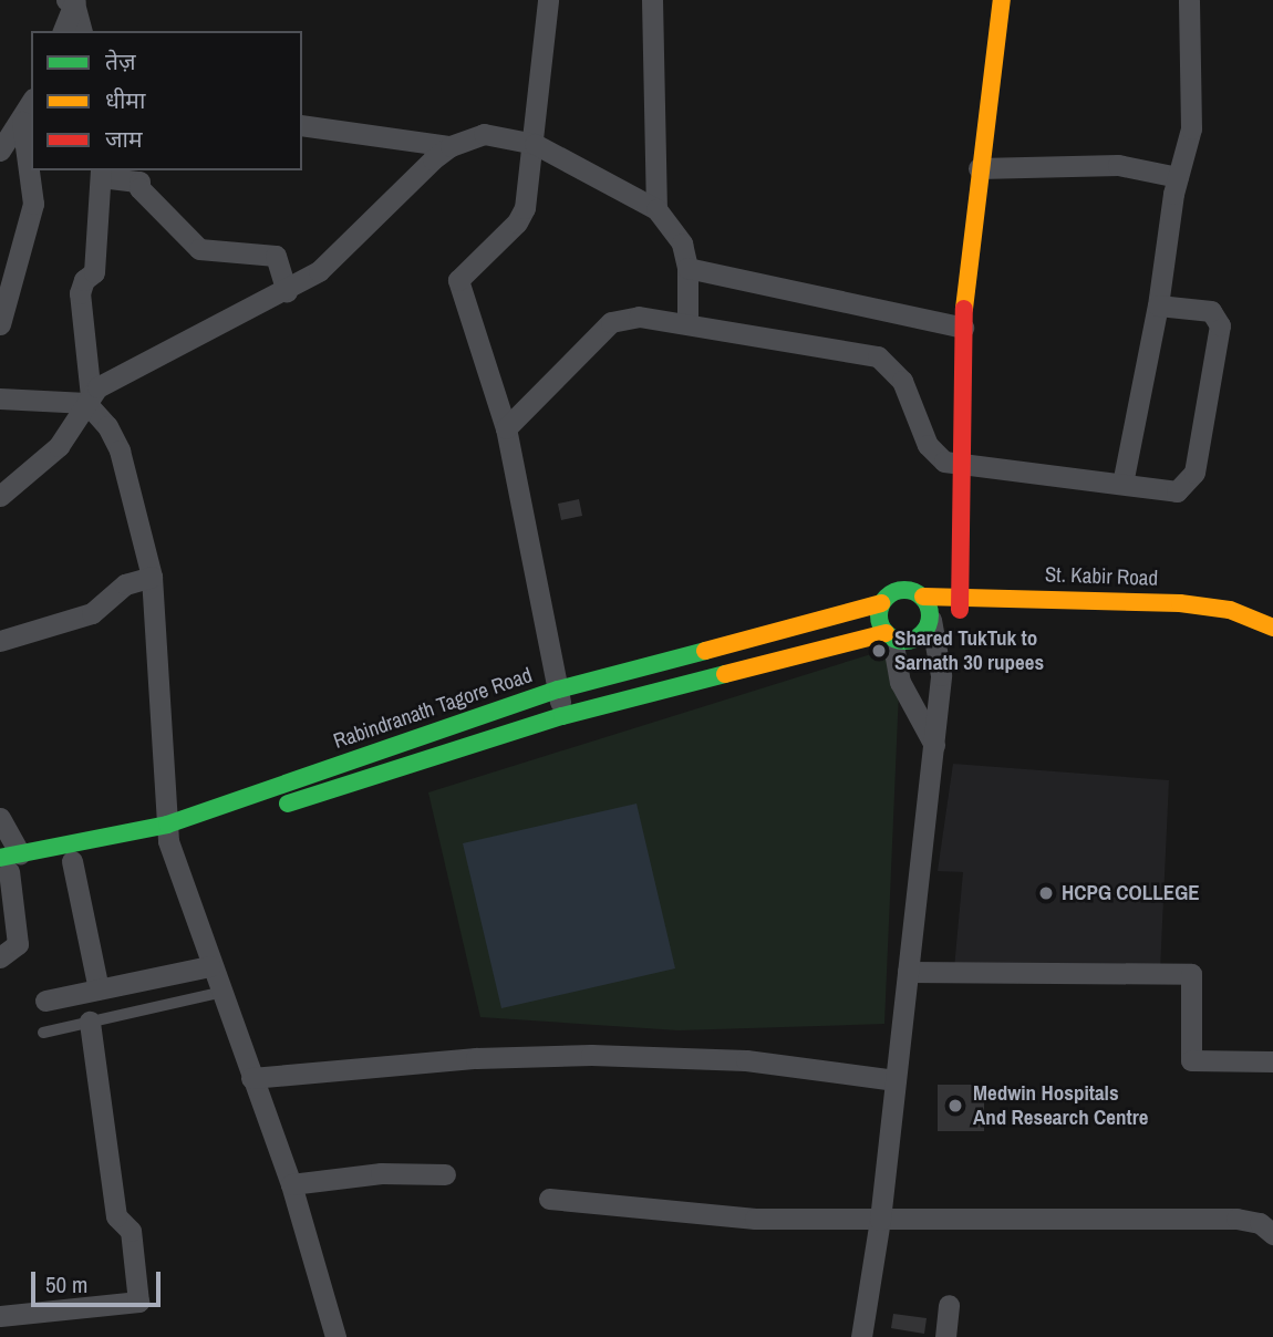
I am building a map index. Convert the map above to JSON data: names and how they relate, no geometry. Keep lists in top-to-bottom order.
{
  "streets": {
    "main road": ["St. Kabir Road", "Rabindranath Tagore Road"]
  },
  "crossings": [
    ["St. Kabir Road", "Rabindranath Tagore Road"]
  ],
  "places": ["Shared TukTuk to Sarnath 30 rupees", "HCPG COLLEGE", "Medwin Hospitals And Research Centre"],
  "legend": ["तेज़", "धीमा", "जाम"],
  "scale_bar": "50 m"
}
